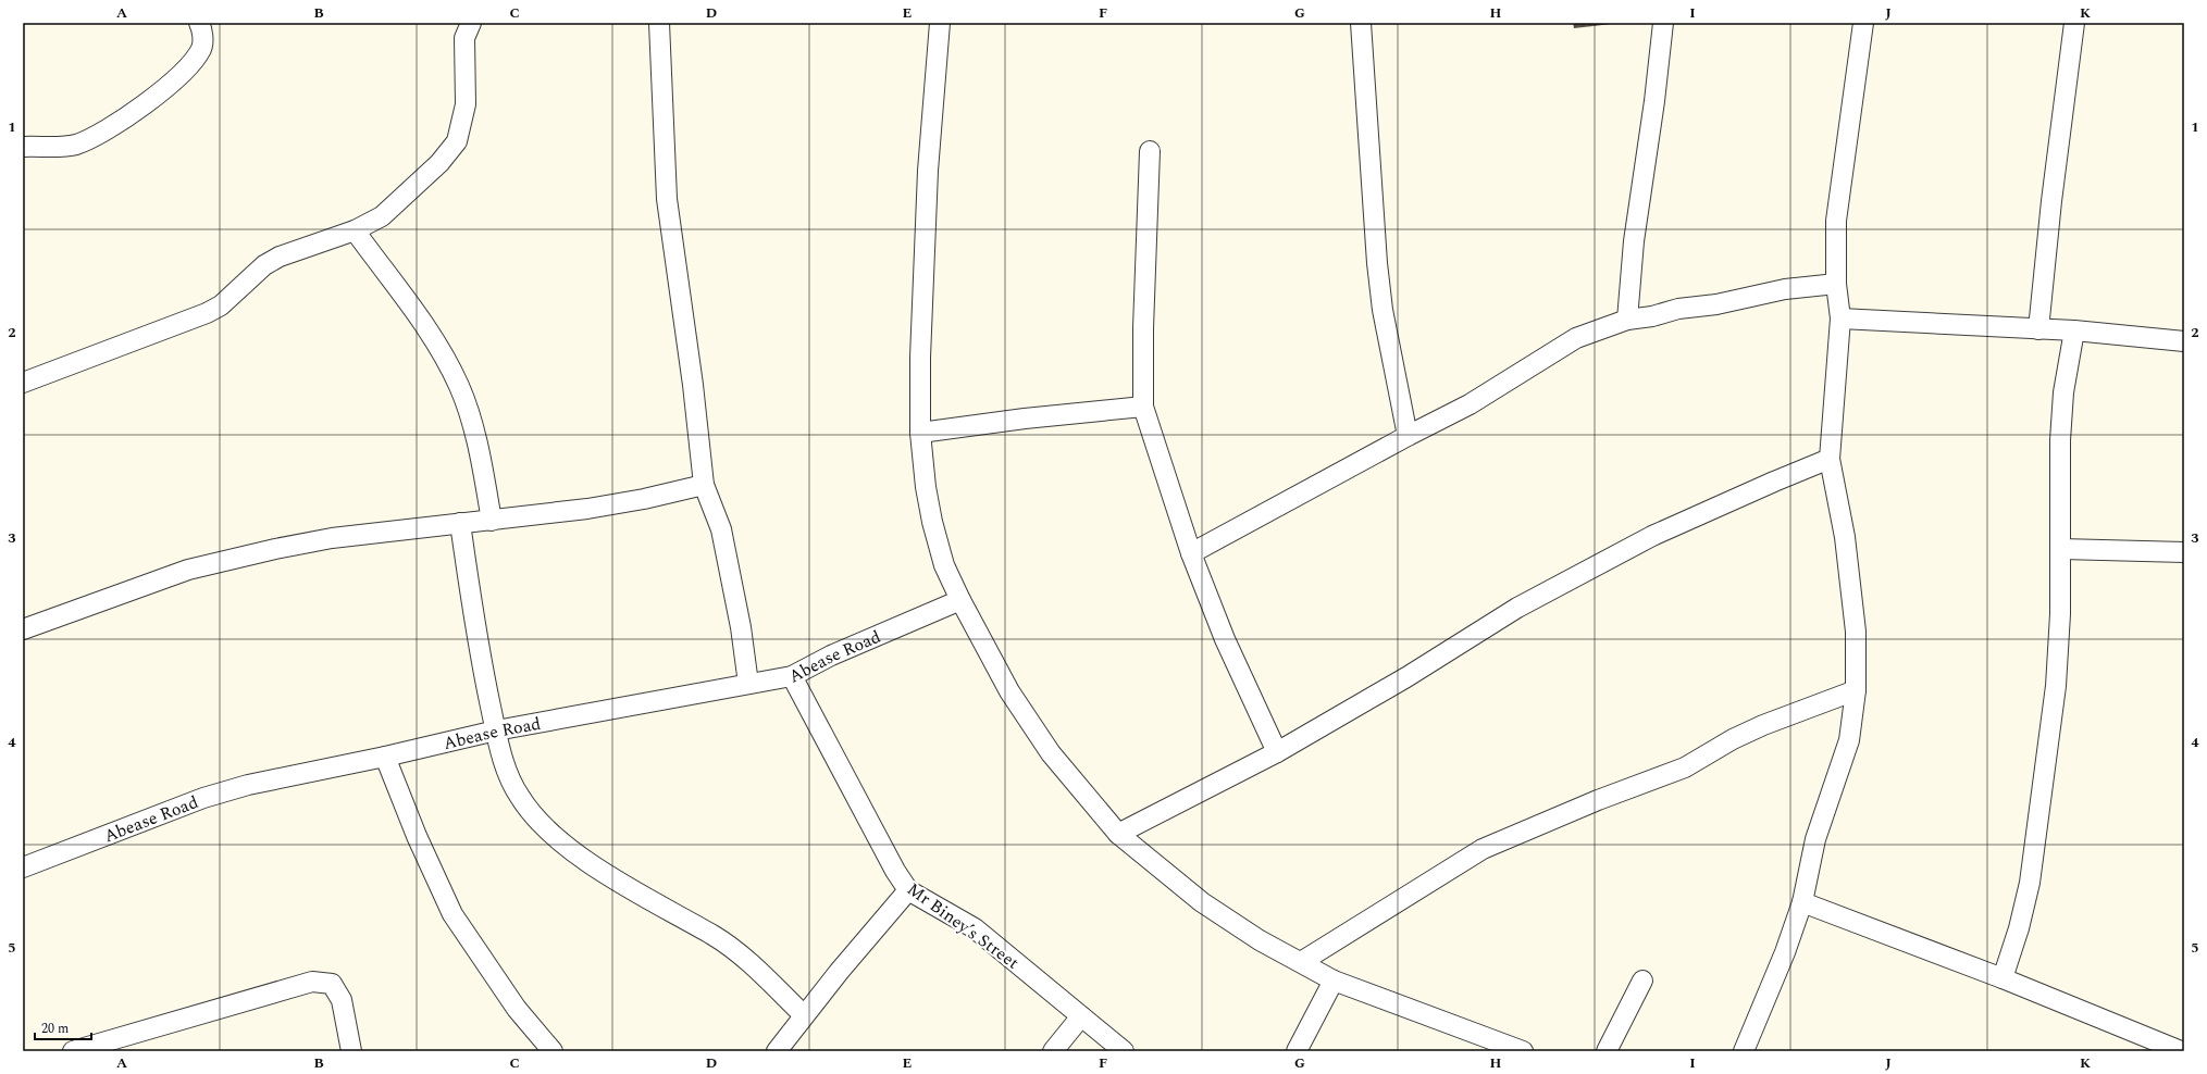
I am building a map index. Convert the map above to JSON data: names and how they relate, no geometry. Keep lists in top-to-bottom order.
{
  "streets": {
    "street": ["Abease Road", "Mr Biney’s Street"]
  },
  "crossings": [
    ["Abease Road", "Mr Biney’s Street"]
  ],
  "scale_bar": "20 m",
  "grid": {
    "columns": [
      "A",
      "B",
      "C",
      "D",
      "E",
      "F",
      "G",
      "H",
      "I",
      "J",
      "K"
    ],
    "rows": [
      "1",
      "2",
      "3",
      "4",
      "5"
    ]
  }
}
